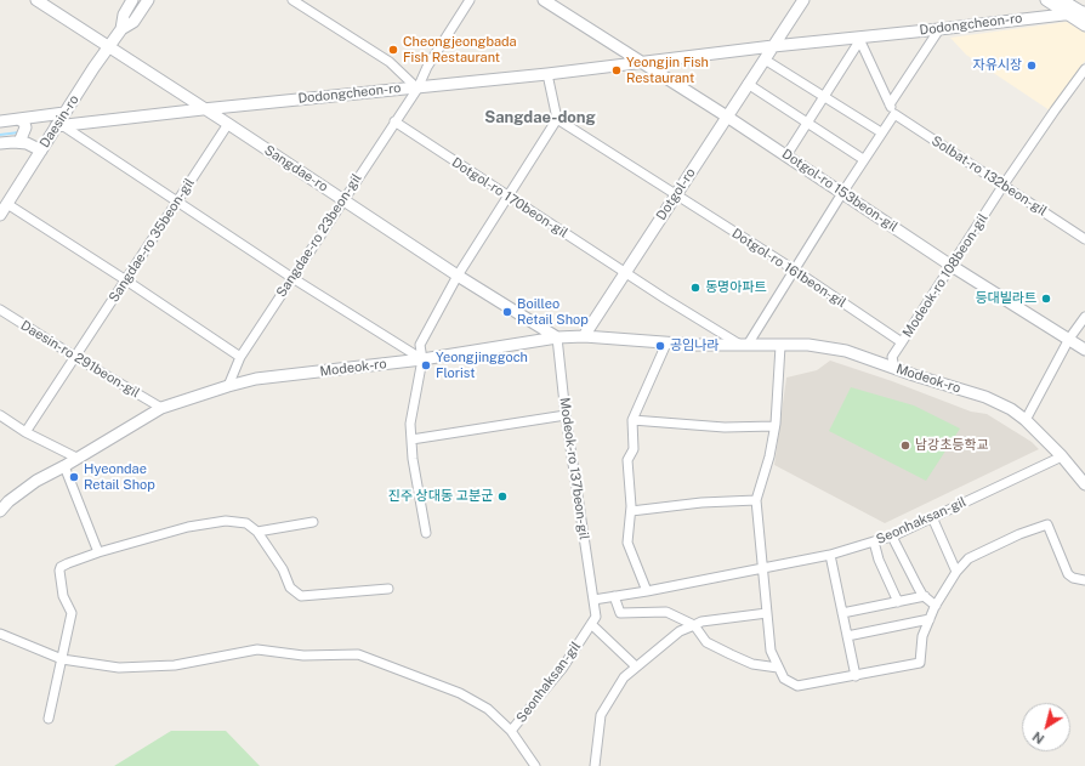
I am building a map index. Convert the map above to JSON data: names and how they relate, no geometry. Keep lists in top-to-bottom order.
{
  "streets": {
    "street": [
      "Dodongcheon-ro",
      "Daesin-ro",
      "Sangdae-ro",
      "Solbat-ro 132beon-gil",
      "Dotgol-ro 153beon-gil",
      "Dotgol-ro",
      "Dotgol-ro 170beon-gil",
      "Sangdae-ro 23beon-gil",
      "Sangdae-ro 35beon-gil",
      "Dotgol-ro 161beon-gil",
      "Modeok-ro 108beon-gil",
      "Daesin-ro 291beon-gil",
      "Modeok-ro",
      "Modeok-ro 137beon-gil",
      "Seonhaksan-gil"
    ]
  },
  "crossings": [
    ["Dodongcheon-ro", "Daesin-ro"],
    ["Dodongcheon-ro", "Sangdae-ro"],
    ["Dodongcheon-ro", "Dotgol-ro"],
    ["Dodongcheon-ro", "Sangdae-ro 23beon-gil"],
    ["Daesin-ro", "Sangdae-ro"],
    ["Sangdae-ro", "Sangdae-ro 23beon-gil"],
    ["Sangdae-ro", "Sangdae-ro 35beon-gil"],
    ["Sangdae-ro", "Modeok-ro"],
    ["Sangdae-ro", "Modeok-ro 137beon-gil"],
    ["Solbat-ro 132beon-gil", "Modeok-ro 108beon-gil"],
    ["Dotgol-ro 153beon-gil", "Dotgol-ro"],
    ["Dotgol-ro 153beon-gil", "Modeok-ro 108beon-gil"],
    ["Dotgol-ro", "Dotgol-ro 170beon-gil"],
    ["Dotgol-ro", "Dotgol-ro 161beon-gil"],
    ["Dotgol-ro", "Modeok-ro"],
    ["Dotgol-ro 170beon-gil", "Sangdae-ro 23beon-gil"],
    ["Dotgol-ro 170beon-gil", "Modeok-ro"],
    ["Sangdae-ro 23beon-gil", "Modeok-ro"],
    ["Sangdae-ro 35beon-gil", "Daesin-ro 291beon-gil"],
    ["Dotgol-ro 161beon-gil", "Modeok-ro 108beon-gil"],
    ["Modeok-ro 108beon-gil", "Modeok-ro"],
    ["Daesin-ro 291beon-gil", "Modeok-ro"],
    ["Modeok-ro", "Modeok-ro 137beon-gil"],
    ["Modeok-ro", "Seonhaksan-gil"],
    ["Modeok-ro 137beon-gil", "Seonhaksan-gil"]
  ],
  "districts": ["Sangdae-dong"],
  "places": [
    "Cheongjeongbada Fish Restaurant",
    "자유시장",
    "Yeongjin Fish Restaurant",
    "동명아파트",
    "등대빌라트",
    "Boilleo Retail Shop",
    "공임나라",
    "Yeongjinggoch Florist",
    "남강초등학교",
    "Hyeondae Retail Shop",
    "진주 상대동 고분군"
  ],
  "north": "bottom left"
}
